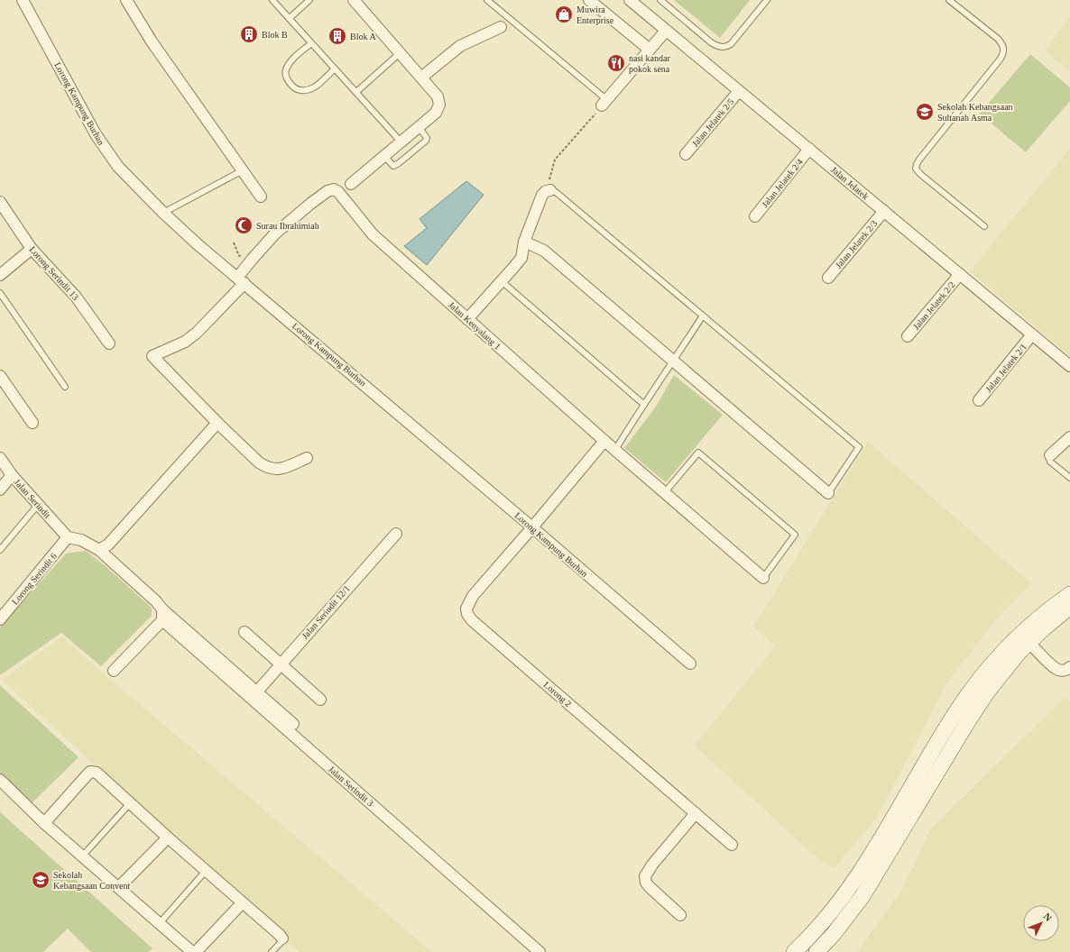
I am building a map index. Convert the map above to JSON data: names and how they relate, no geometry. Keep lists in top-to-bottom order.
{
  "streets": {
    "street": [
      "Lorong Kampung Burhan",
      "Jalan Jelatek 2/5",
      "Jalan Jelatek 2/4",
      "Jalan Jelatek",
      "Jalan Jelatek 2/3",
      "Lorong Serindit 13",
      "Jalan Jelatek 2/2",
      "Jalan Kenyalang 1",
      "Jalan Jelatek 2/1",
      "Jalan Serindit",
      "Lorong Serindit 6",
      "Jalan Serindit 12/1",
      "Lorong 2",
      "Jalan Serindit 3"
    ]
  },
  "crossings": [
    ["Lorong Kampung Burhan", "Lorong 2"],
    ["Jalan Jelatek 2/5", "Jalan Jelatek"],
    ["Jalan Jelatek 2/4", "Jalan Jelatek"],
    ["Jalan Jelatek", "Jalan Jelatek 2/3"],
    ["Jalan Jelatek", "Jalan Jelatek 2/2"],
    ["Jalan Jelatek", "Jalan Jelatek 2/1"],
    ["Jalan Serindit", "Lorong Serindit 6"]
  ],
  "places": {
    "shop": ["Muwira Enterprise"],
    "building": ["Blok B", "Blok A"],
    "restaurant": ["nasi kandar pokok sena"],
    "school or university": ["Sekolah Kebangsaan Sultanah Asma", "Sekolah Kebangsaan Convent"],
    "mosque": ["Surau Ibrahimiah"]
  },
  "north": "top right"
}
